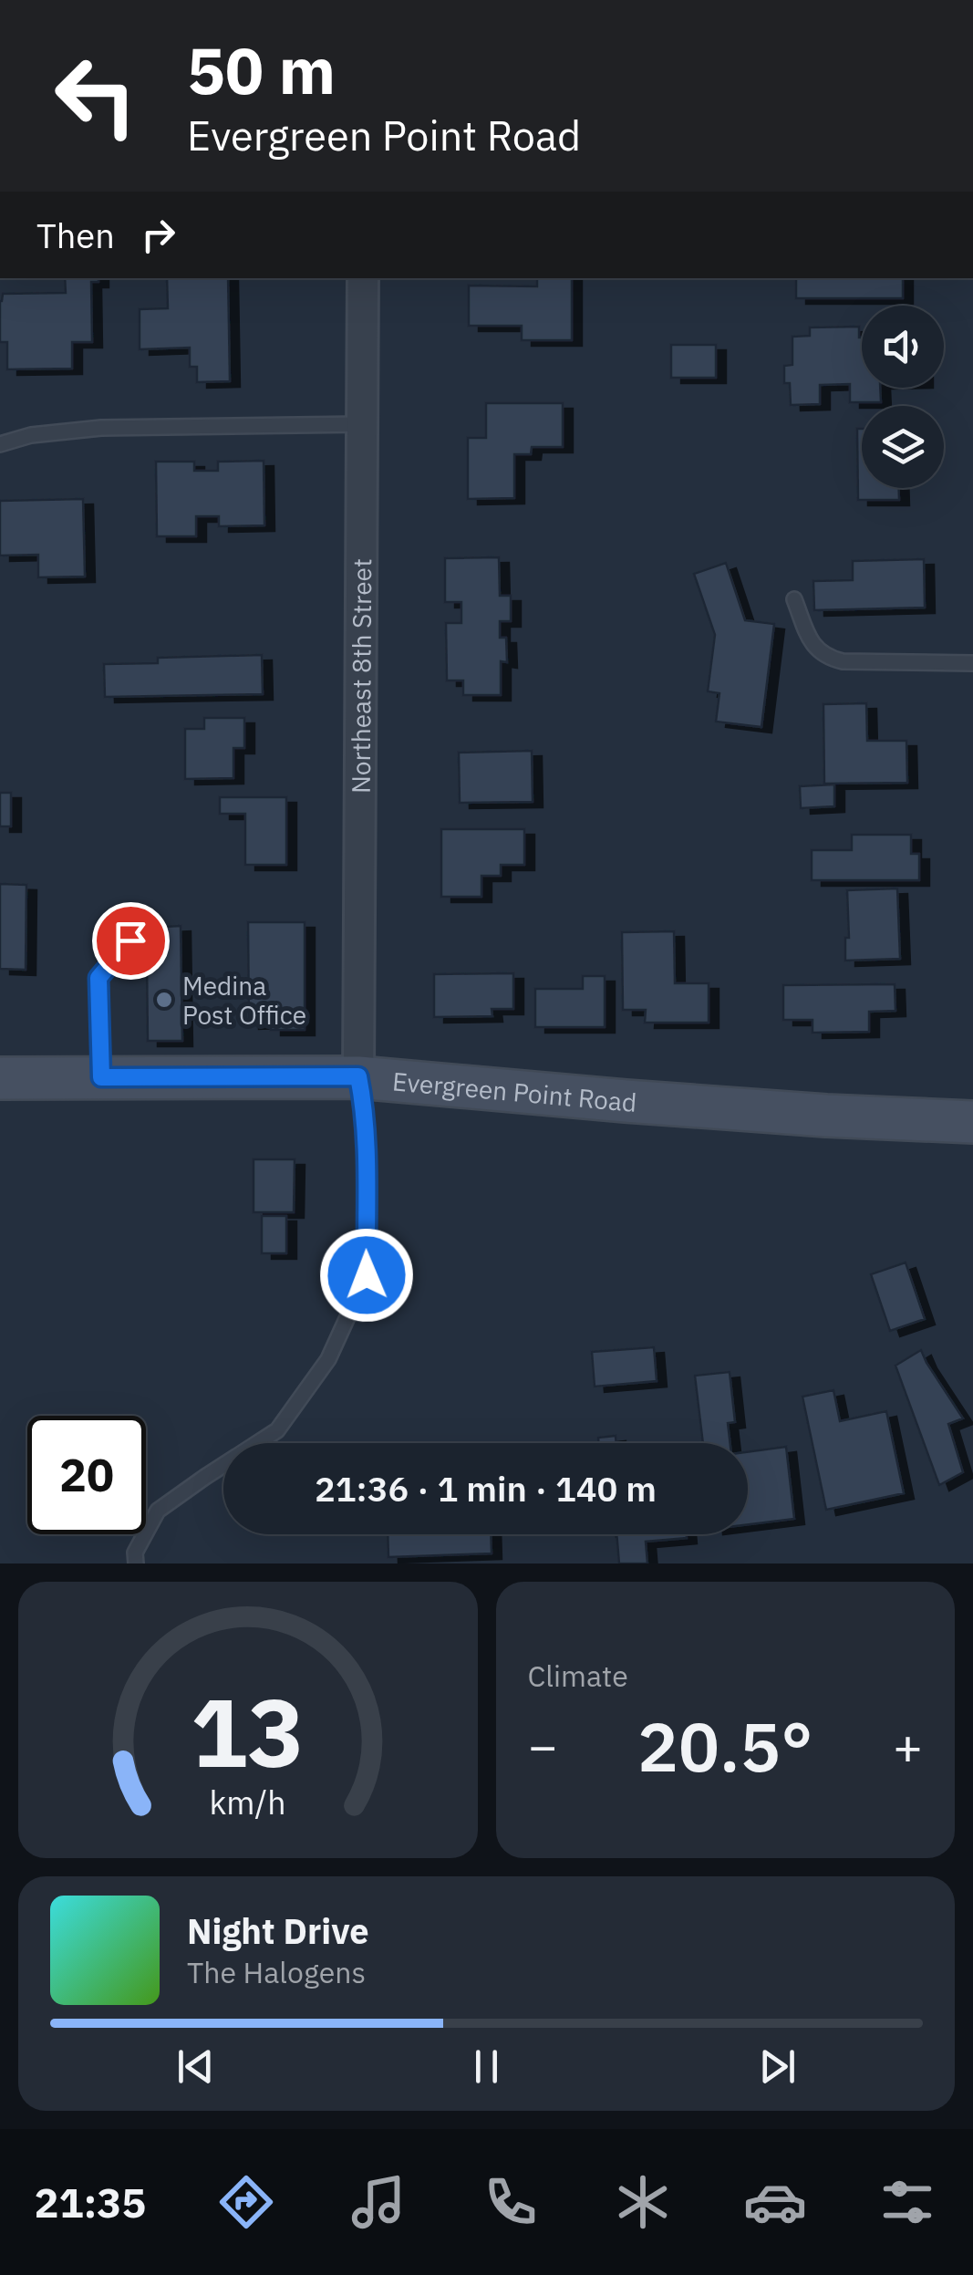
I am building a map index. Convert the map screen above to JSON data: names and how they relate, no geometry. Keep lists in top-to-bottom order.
{
  "streets": {
    "street": ["Northeast 8th Street", "Evergreen Point Road"]
  },
  "crossings": [
    ["Northeast 8th Street", "Evergreen Point Road"]
  ],
  "places": ["Medina Post Office"],
  "page": {
    "turn": ["50 m", "Evergreen Point Road"],
    "then": "Then",
    "limit": "20",
    "trip": "21:36 · 1 min · 140 m",
    "tile": "Climate",
    "heat": ["−", "20.5°", "+"],
    "song": ["Night Drive", "The Halogens"],
    "tabs": "21:35",
    "gauge": ["13", "km/h"]
  }
}
